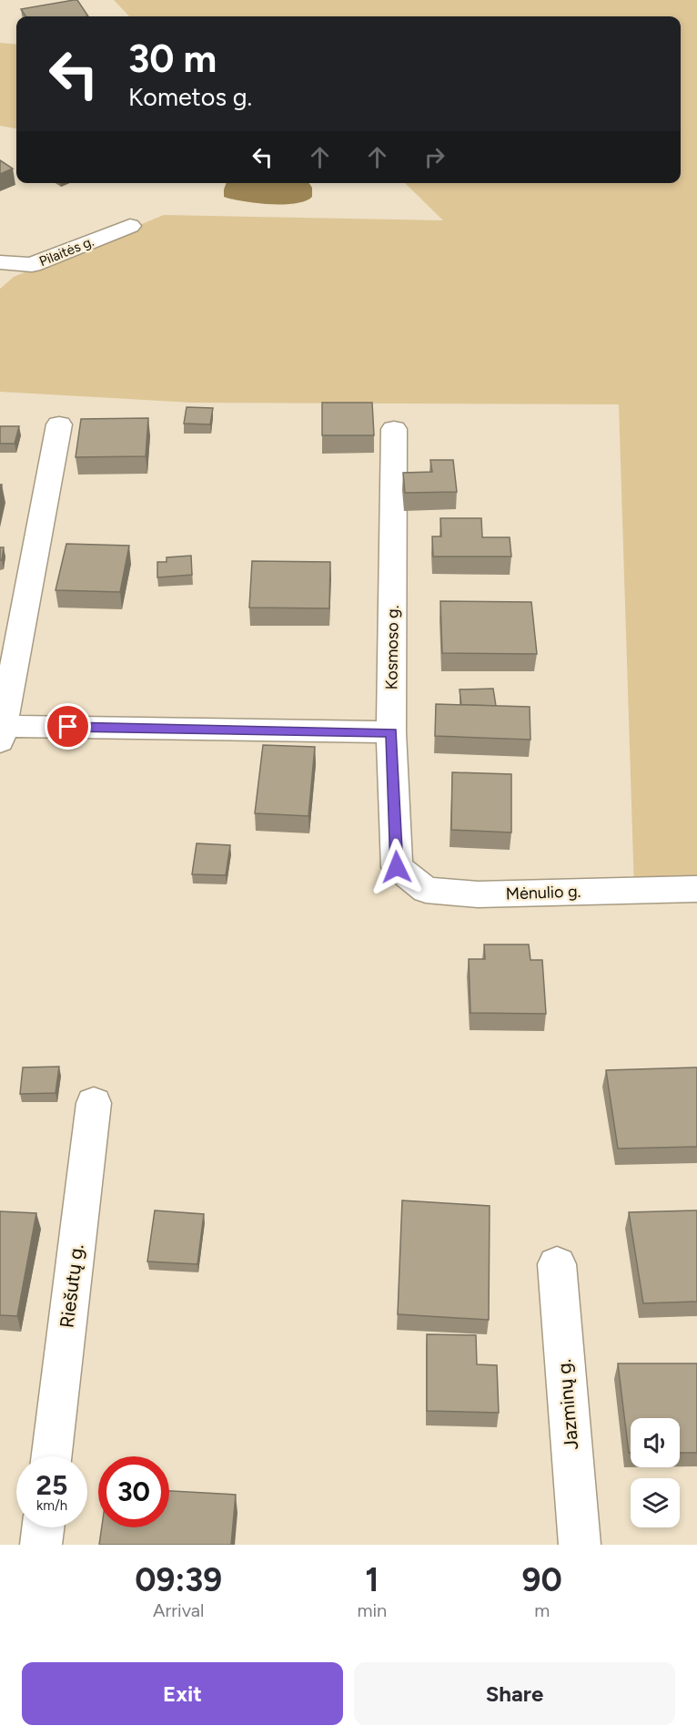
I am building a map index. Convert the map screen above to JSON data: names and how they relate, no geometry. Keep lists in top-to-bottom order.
{
  "streets": {
    "street": [
      "Pilaitės g.",
      "Kosmoso g.",
      "Mėnulio g.",
      "Riešutų g.",
      "Jazminų g."
    ]
  },
  "crossings": [
    ["Kosmoso g.", "Mėnulio g."]
  ],
  "page": {
    "turn": ["30 m", "Kometos g."],
    "speed": "25 km/h",
    "limit": "30",
    "eta": [
      "09:39",
      "Arrival",
      "1",
      "min",
      "90",
      "m"
    ],
    "buttons": ["Exit", "Share"]
  }
}
